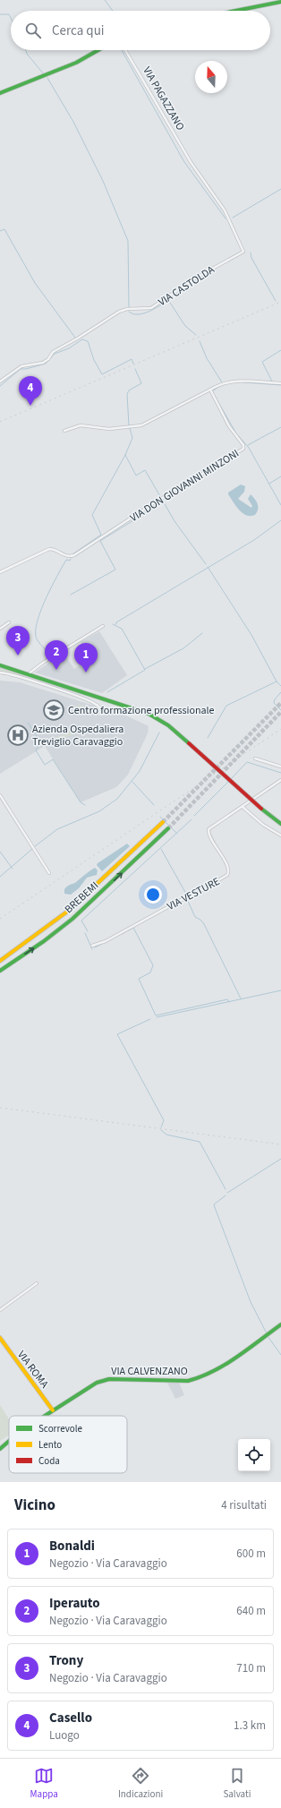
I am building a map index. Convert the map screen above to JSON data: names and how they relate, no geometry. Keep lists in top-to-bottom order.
{
  "streets": {
    "main road": ["BREBEMI", "VIA ROMA", "VIA CALVENZANO"],
    "street": [
      "VIA PAGAZZANO",
      "VIA CASTOLDA",
      "VIA DON GIOVANNI MINZONI",
      "VIA VESTURE"
    ]
  },
  "crossings": [
    ["VIA PAGAZZANO", "VIA CASTOLDA"],
    ["VIA ROMA", "VIA CALVENZANO"]
  ],
  "places": {
    "school or university": ["Centro formazione professionale"],
    "hospital": ["Azienda Ospedaliera Treviglio Caravaggio"]
  },
  "legend": ["Scorrevole", "Lento", "Coda"],
  "north": "top",
  "page": {
    "search": "Cerca qui",
    "pins": [
      "4",
      "3",
      "2",
      "1"
    ],
    "heading": ["Vicino", "4 risultati"],
    "list": [
      {
        "mark": "1",
        "name": "Bonaldi",
        "note": "Negozio · Via Caravaggio",
        "value": "600 m"
      },
      {
        "mark": "2",
        "name": "Iperauto",
        "note": "Negozio · Via Caravaggio",
        "value": "640 m"
      },
      {
        "mark": "3",
        "name": "Trony",
        "note": "Negozio · Via Caravaggio",
        "value": "710 m"
      },
      {
        "mark": "4",
        "name": "Casello",
        "note": "Luogo",
        "value": "1.3 km"
      }
    ],
    "nav": ["Mappa", "Indicazioni", "Salvati"]
  }
}
